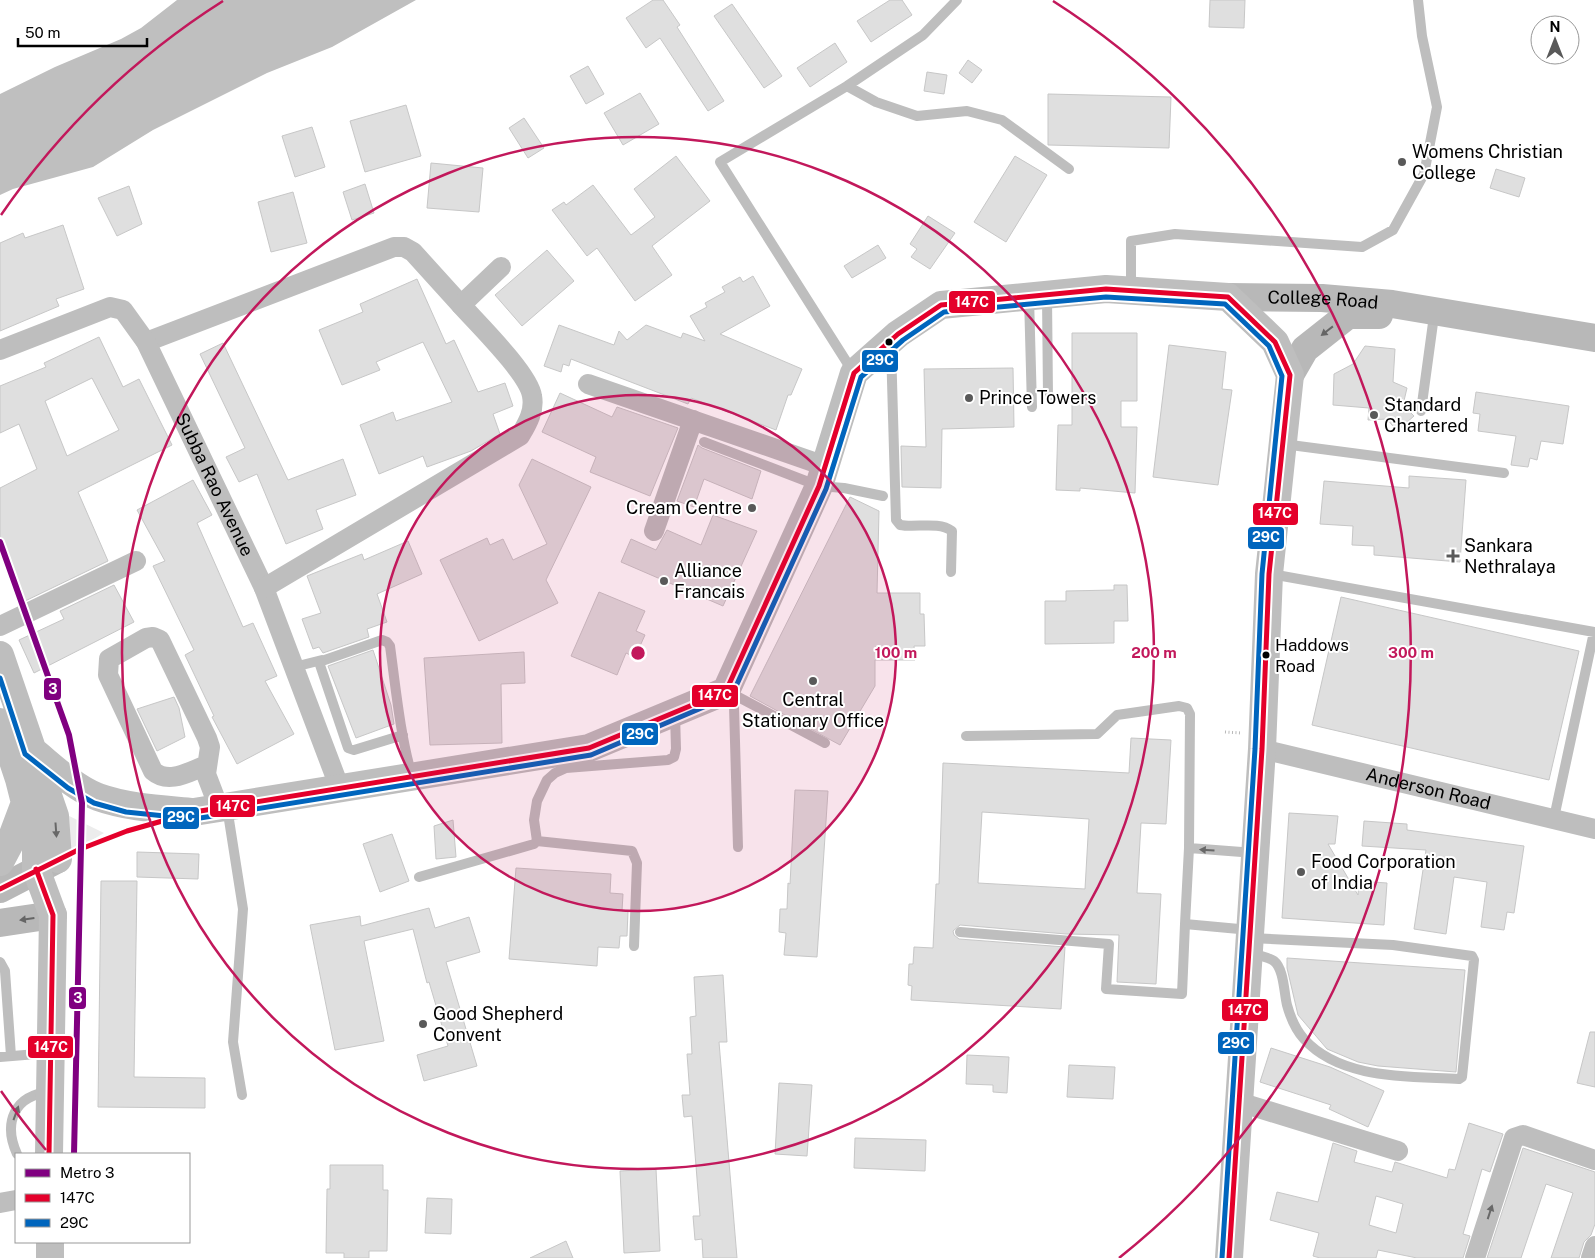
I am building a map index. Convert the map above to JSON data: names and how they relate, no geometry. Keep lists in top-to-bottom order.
{
  "streets": {
    "main road": ["College Road"],
    "street": ["Subba Rao Avenue", "Anderson Road"]
  },
  "places": {
    "other": [
      "Womens Christian College",
      "Prince Towers",
      "Standard Chartered",
      "Cream Centre",
      "Alliance Francais",
      "Haddows Road",
      "Central Stationary Office",
      "Food Corporation of India",
      "Good Shepherd Convent"
    ],
    "health": ["Sankara Nethralaya"]
  },
  "lines": ["transit line 147C", "transit line 29C", "metro line 3"],
  "legend": ["Metro 3", "147C", "29C"],
  "scale_bar": "50 m",
  "north": "top",
  "rings": ["100 m", "200 m", "300 m"]
}
